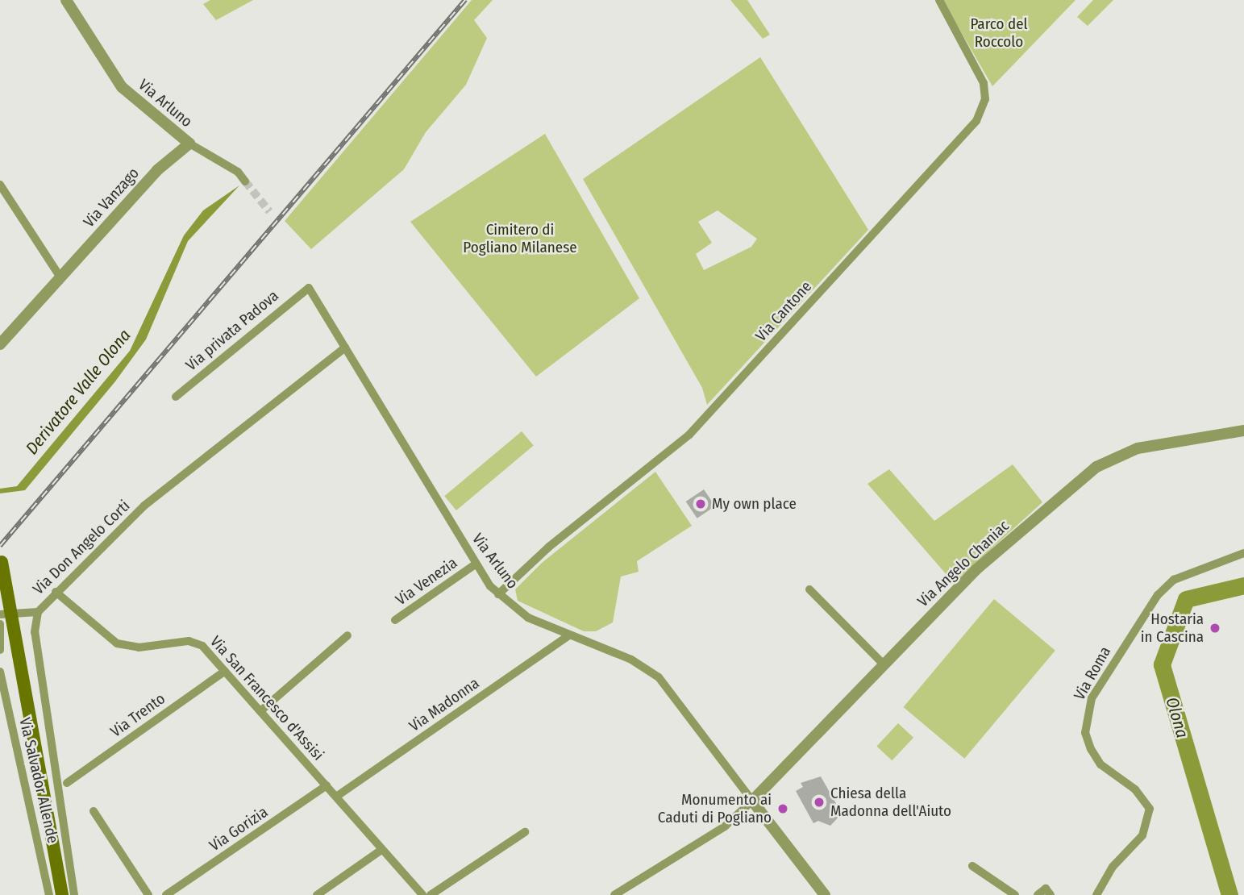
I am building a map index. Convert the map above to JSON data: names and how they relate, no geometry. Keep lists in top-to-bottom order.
{
  "streets": {
    "street": [
      "Via Arluno",
      "Via Vanzago",
      "Via Cantone",
      "Via privata Padova",
      "Via Don Angelo Corti",
      "Via Angelo Chaniac",
      "Via Venezia",
      "Via Roma",
      "Via San Francesco d'Assisi",
      "Via Madonna",
      "Via Trento",
      "Via Salvador Allende",
      "Via Gorizia"
    ]
  },
  "crossings": [
    ["Via Arluno", "Via Vanzago"],
    ["Via Arluno", "Via Cantone"],
    ["Via Arluno", "Via privata Padova"],
    ["Via Arluno", "Via Don Angelo Corti"],
    ["Via Arluno", "Via Angelo Chaniac"],
    ["Via Arluno", "Via Venezia"],
    ["Via Arluno", "Via Madonna"],
    ["Via Don Angelo Corti", "Via San Francesco d'Assisi"],
    ["Via San Francesco d'Assisi", "Via Madonna"],
    ["Via San Francesco d'Assisi", "Via Trento"],
    ["Via San Francesco d'Assisi", "Via Gorizia"]
  ],
  "water": ["Derivatore Valle Olona", "Olona"],
  "parks": ["Parco del Roccolo", "Cimitero di Pogliano Milanese"],
  "places": [
    "My own place",
    "Hostaria in Cascina",
    "Chiesa della Madonna dell'Aiuto",
    "Monumento ai Caduti di Pogliano"
  ]
}
